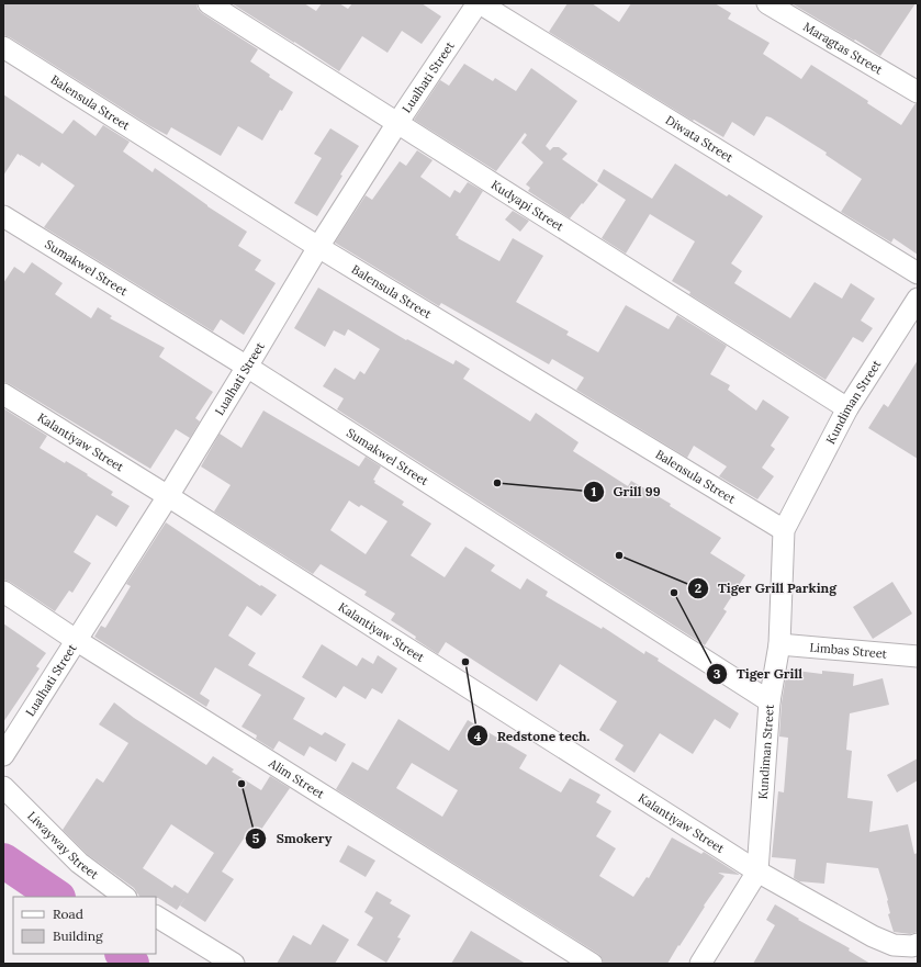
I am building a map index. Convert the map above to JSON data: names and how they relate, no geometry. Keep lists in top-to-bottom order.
{
  "streets": {
    "street": [
      "Maragtas Street",
      "Lualhati Street",
      "Balensula Street",
      "Diwata Street",
      "Kudyapi Street",
      "Sumakwel Street",
      "Kundiman Street",
      "Kalantiyaw Street",
      "Limbas Street",
      "Alim Street",
      "Liwayway Street"
    ]
  },
  "crossings": [
    ["Lualhati Street", "Balensula Street"],
    ["Lualhati Street", "Diwata Street"],
    ["Lualhati Street", "Kudyapi Street"],
    ["Lualhati Street", "Sumakwel Street"],
    ["Lualhati Street", "Kalantiyaw Street"],
    ["Lualhati Street", "Alim Street"],
    ["Balensula Street", "Kundiman Street"],
    ["Kudyapi Street", "Kundiman Street"],
    ["Sumakwel Street", "Kundiman Street"],
    ["Kundiman Street", "Kalantiyaw Street"],
    ["Kundiman Street", "Limbas Street"]
  ],
  "places": [
    "Grill 99",
    "Tiger Grill Parking",
    "Tiger Grill",
    "Redstone tech.",
    "Smokery"
  ],
  "legend": ["Road", "Building"]
}
